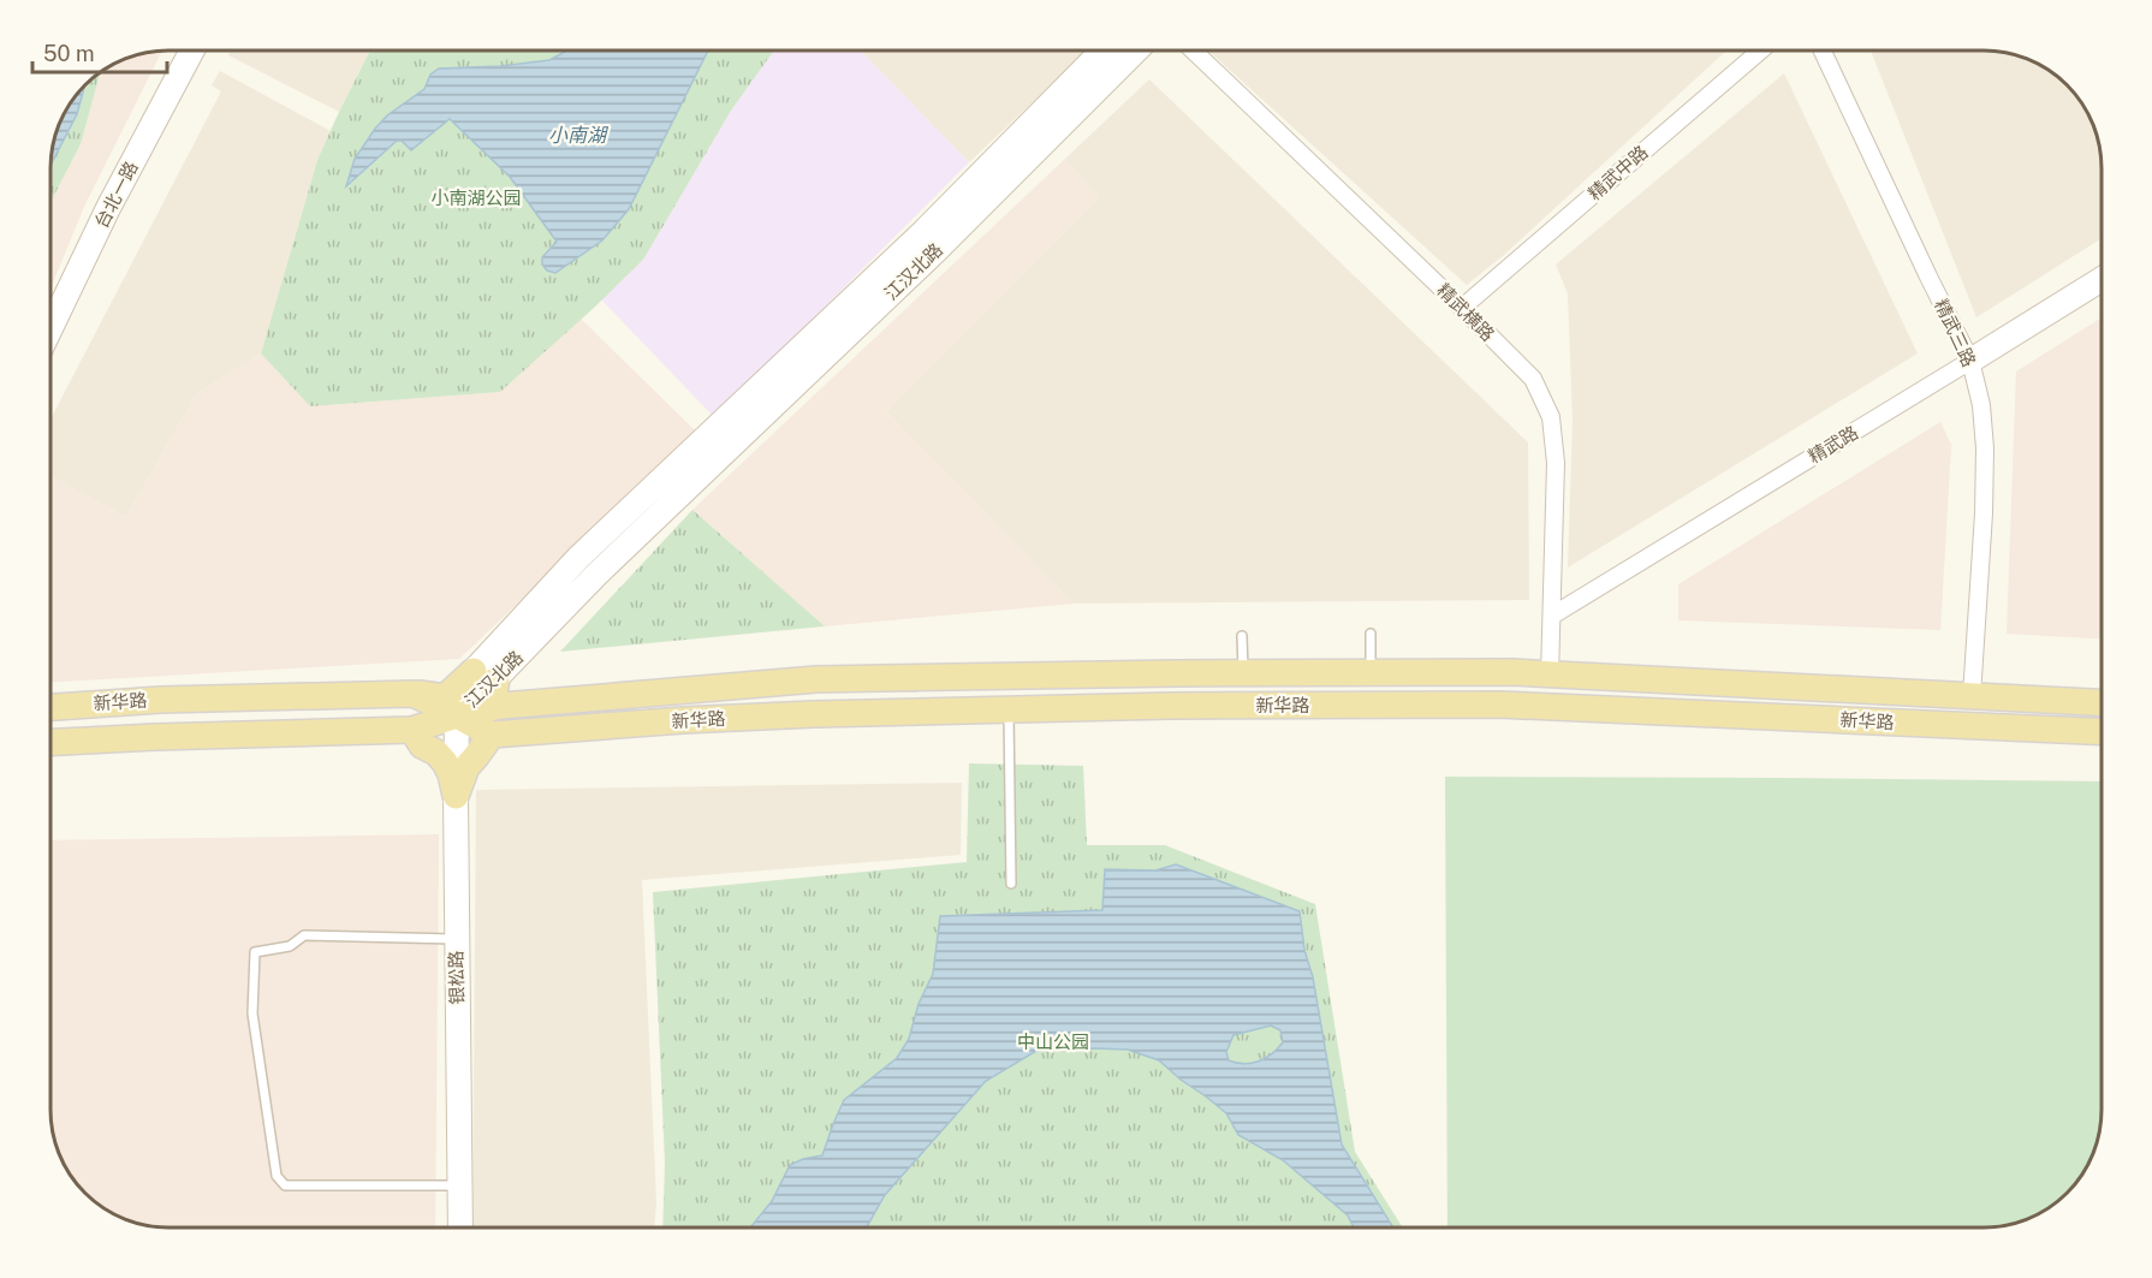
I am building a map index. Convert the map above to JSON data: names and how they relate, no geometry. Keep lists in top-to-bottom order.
{
  "streets": {
    "main road": [
      "台北一路",
      "江汉北路",
      "精武路",
      "新华路",
      "银松路"
    ],
    "street": ["精武中路", "精武横路", "精武三路"]
  },
  "crossings": [
    ["精武中路", "精武横路"],
    ["江汉北路", "新华路"],
    ["江汉北路", "银松路"],
    ["精武横路", "精武路"],
    ["精武横路", "新华路"],
    ["精武三路", "精武路"],
    ["精武三路", "新华路"],
    ["新华路", "银松路"]
  ],
  "water": ["小南湖"],
  "parks": ["小南湖公园", "中山公园"],
  "scale_bar": "50 m"
}
